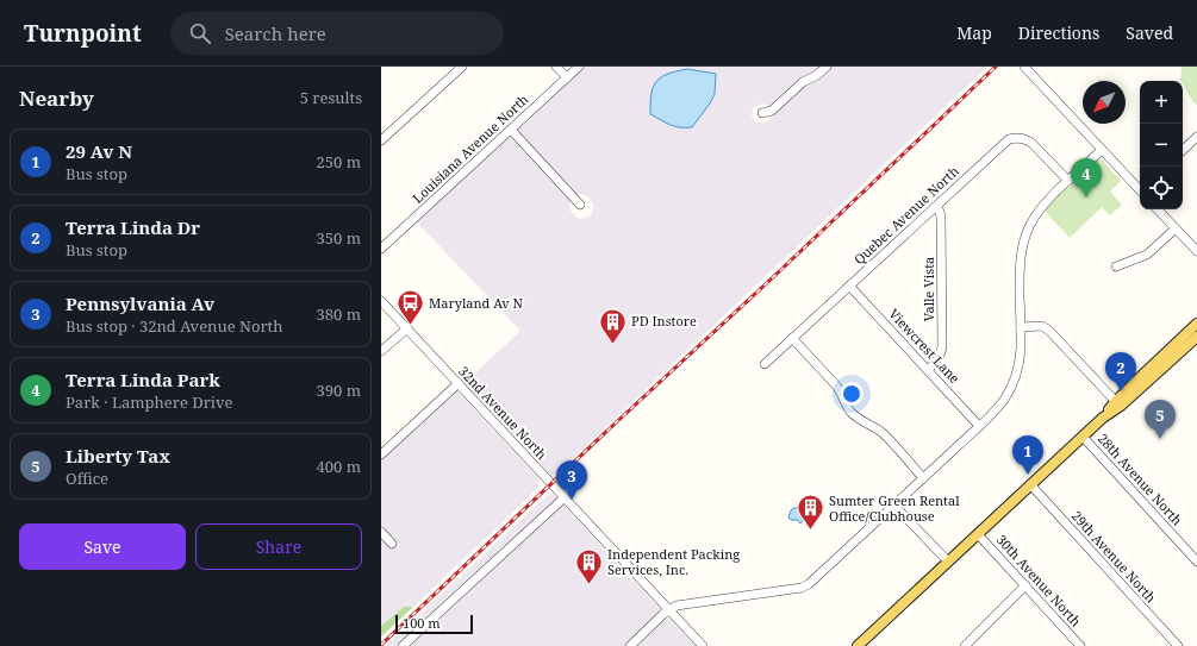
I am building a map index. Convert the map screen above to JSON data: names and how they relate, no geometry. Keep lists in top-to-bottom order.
{
  "streets": {
    "street": [
      "Louisiana Avenue North",
      "Quebec Avenue North",
      "Valle Vista",
      "Viewcrest Lane",
      "32nd Avenue North",
      "28th Avenue North",
      "29th Avenue North",
      "30th Avenue North"
    ]
  },
  "crossings": [
    ["Quebec Avenue North", "Valle Vista"],
    ["Quebec Avenue North", "Viewcrest Lane"],
    ["Valle Vista", "Viewcrest Lane"]
  ],
  "places": {
    "bus stop": ["Maryland Av N"],
    "building": ["PD Instore", "Sumter Green Rental Office/Clubhouse", "Independent Packing Services, Inc."]
  },
  "scale_bar": "100 m",
  "north": "bottom left",
  "page": {
    "header": "Turnpoint",
    "search": "Search here",
    "nav": ["Map", "Directions", "Saved"],
    "heading": ["Nearby", "5 results"],
    "map_buttons": ["+", "−"],
    "list": [
      {
        "mark": "1",
        "name": "29 Av N",
        "note": "Bus stop",
        "value": "250 m"
      },
      {
        "mark": "2",
        "name": "Terra Linda Dr",
        "note": "Bus stop",
        "value": "350 m"
      },
      {
        "mark": "3",
        "name": "Pennsylvania Av",
        "note": "Bus stop · 32nd Avenue North",
        "value": "380 m"
      },
      {
        "mark": "4",
        "name": "Terra Linda Park",
        "note": "Park · Lamphere Drive",
        "value": "390 m"
      },
      {
        "mark": "5",
        "name": "Liberty Tax",
        "note": "Office",
        "value": "400 m"
      }
    ],
    "pins": [
      "4",
      "2",
      "5",
      "1",
      "3"
    ],
    "buttons": ["Save", "Share"],
    "scale": "100 m"
  }
}
